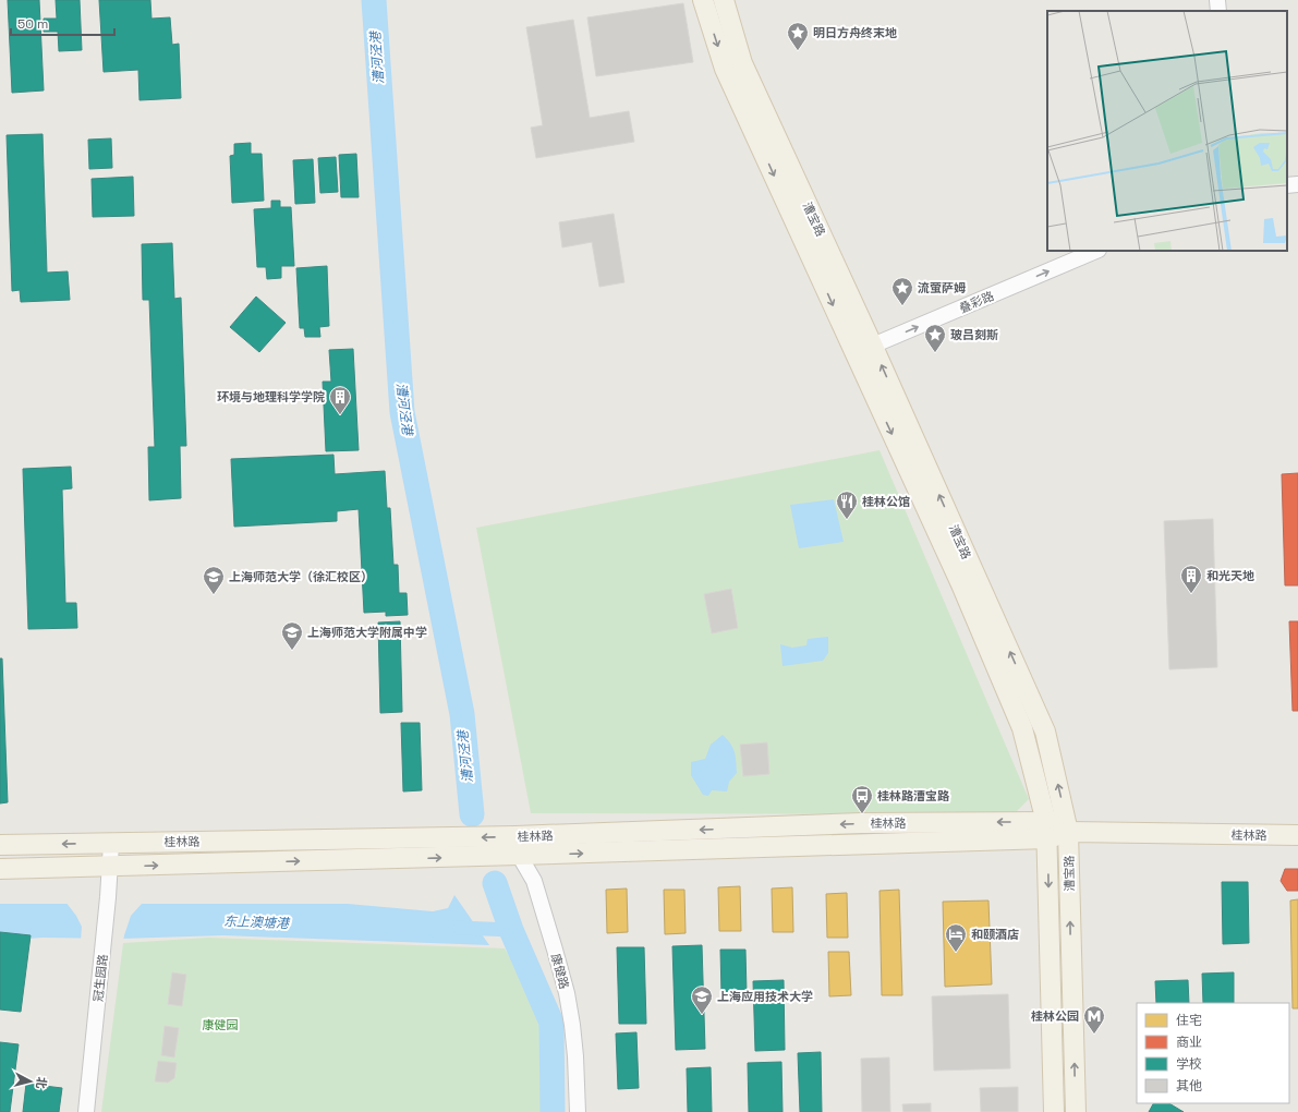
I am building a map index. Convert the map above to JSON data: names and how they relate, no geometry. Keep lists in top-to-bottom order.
{
  "streets": {
    "main road": ["漕宝路", "桂林路"],
    "street": ["叠彩路", "康健路", "冠生园路"]
  },
  "crossings": [
    ["漕宝路", "叠彩路"],
    ["漕宝路", "桂林路"],
    ["桂林路", "康健路"],
    ["桂林路", "冠生园路"]
  ],
  "one_way": ["叠彩路"],
  "water": ["漕河泾港", "东上澳塘港"],
  "parks": ["康健园"],
  "places": {
    "place": ["明日方舟终末地", "流萤萨姆", "玻吕刻斯"],
    "building": ["环境与地理科学学院", "和光天地"],
    "restaurant": ["桂林公馆"],
    "school or university": ["上海师范大学（徐汇校区）", "上海师范大学附属中学", "上海应用技术大学"],
    "bus stop": ["桂林路漕宝路"],
    "hotel": ["和颐酒店"],
    "metro station": ["桂林公园"]
  },
  "legend": [
    "住宅",
    "商业",
    "学校",
    "其他"
  ],
  "scale_bar": "50 m",
  "north": "right"
}
